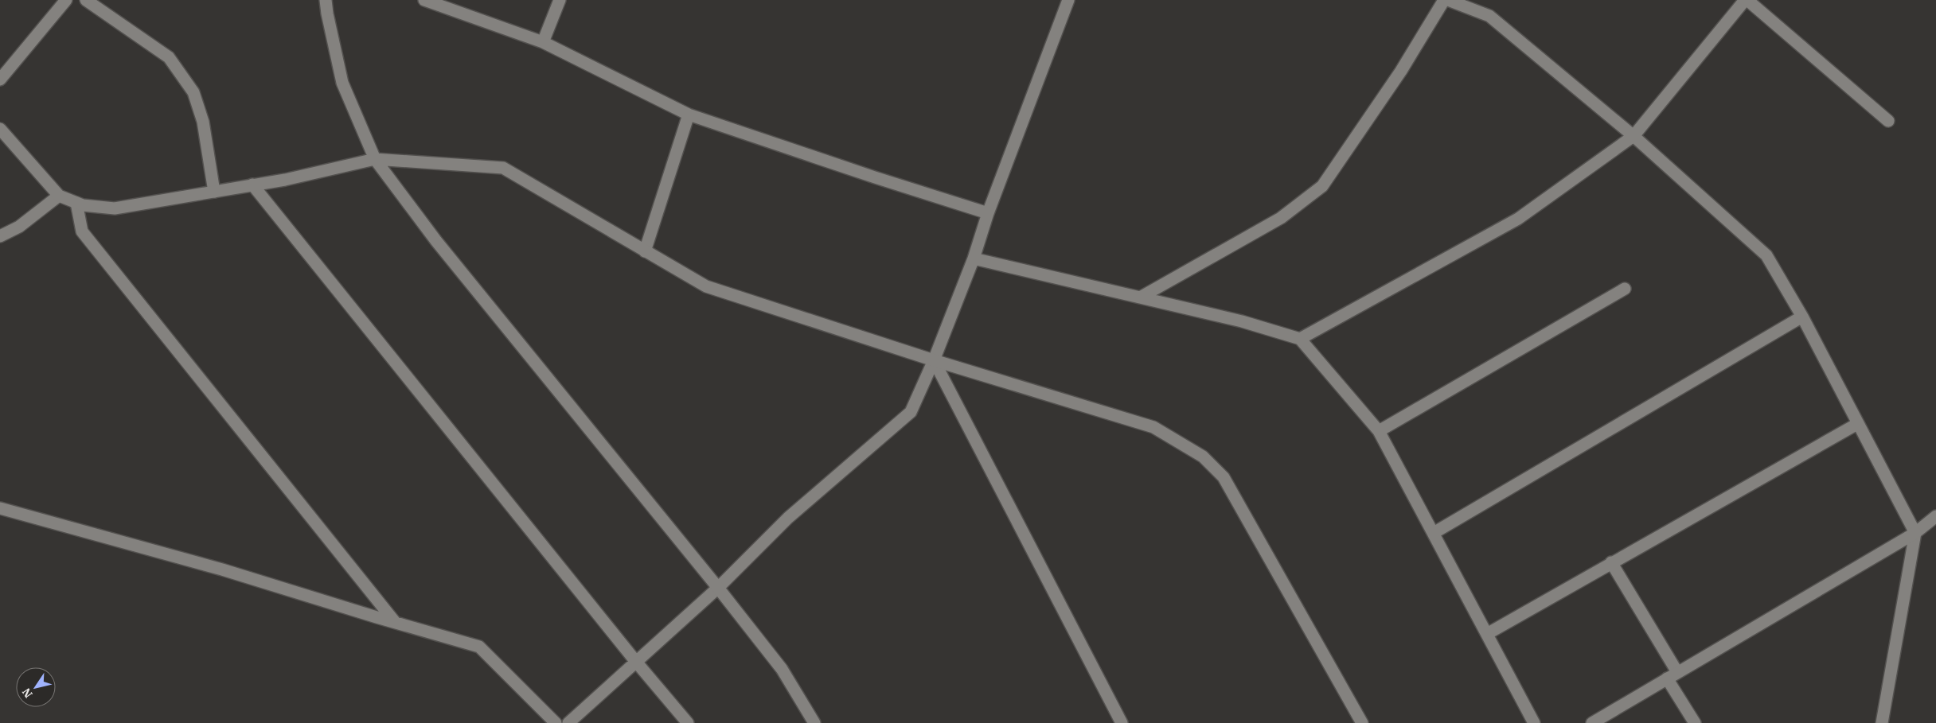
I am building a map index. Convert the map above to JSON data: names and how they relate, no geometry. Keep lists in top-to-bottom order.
{
  "north": "bottom left"
}
